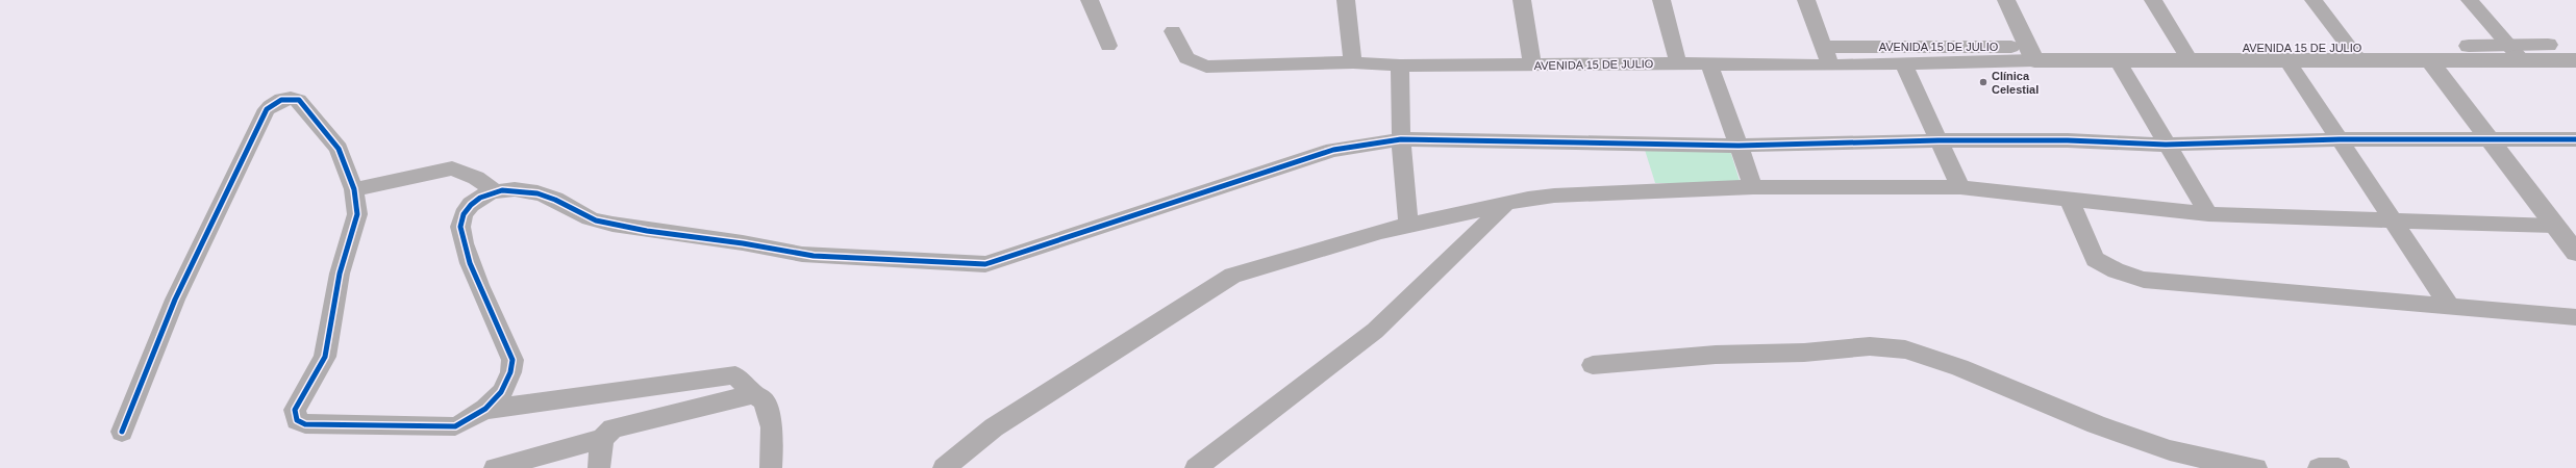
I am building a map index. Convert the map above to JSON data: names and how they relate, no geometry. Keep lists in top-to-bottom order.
{
  "streets": {
    "street": ["AVENIDA 15 DE JULIO"]
  },
  "places": ["Clínica Celestial"]
}
